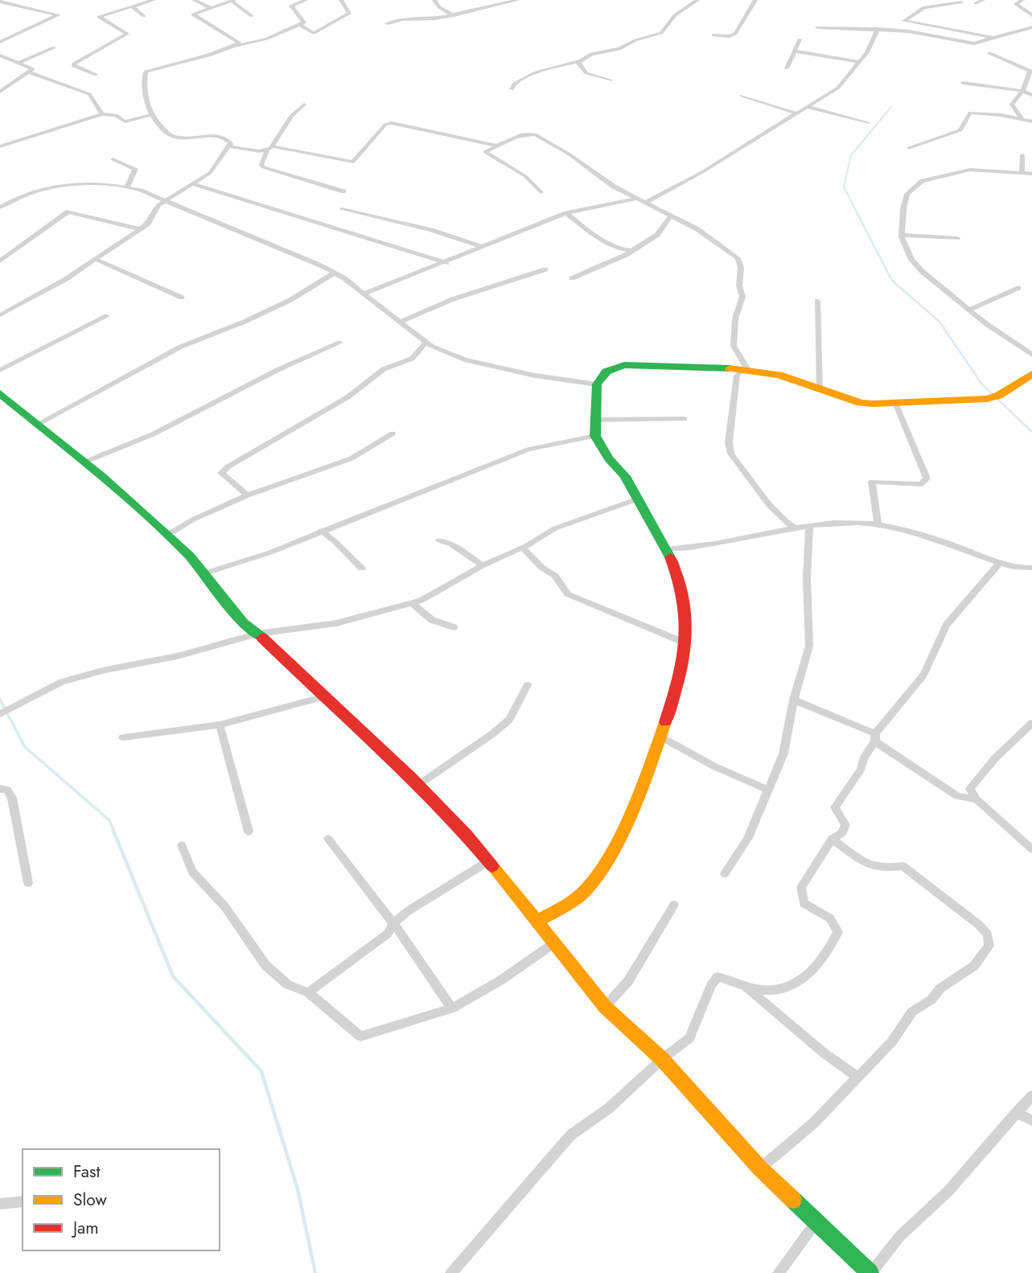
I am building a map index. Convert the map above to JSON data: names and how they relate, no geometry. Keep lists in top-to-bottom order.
{
  "legend": ["Fast", "Slow", "Jam"]
}
